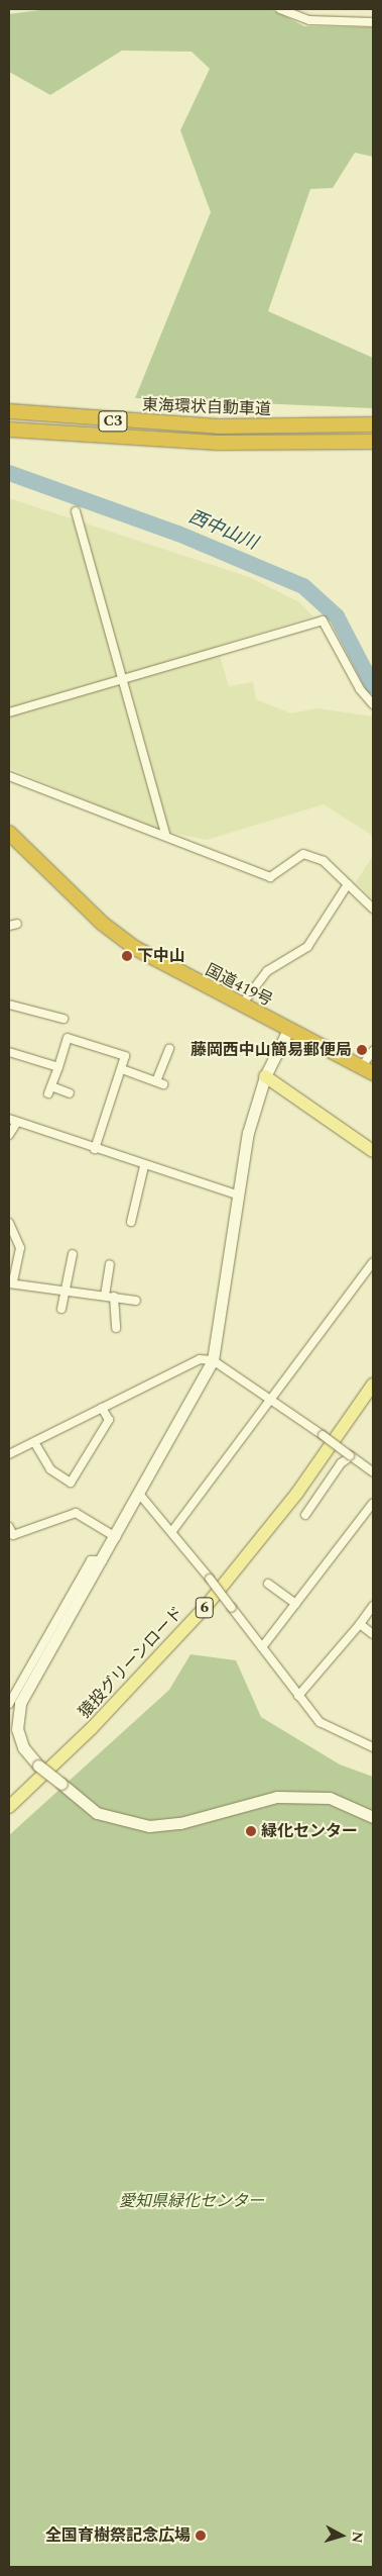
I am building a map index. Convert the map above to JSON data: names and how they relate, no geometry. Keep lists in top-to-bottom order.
{
  "streets": {
    "highway": ["東海環状自動車道", "C3", "国道419号"],
    "main road": ["6", "猿投グリーンロード"]
  },
  "water": ["西中山川"],
  "parks": ["愛知県緑化センター"],
  "places": [
    "下中山",
    "藤岡西中山簡易郵便局",
    "緑化センター",
    "全国育樹祭記念広場"
  ],
  "north": "right"
}
